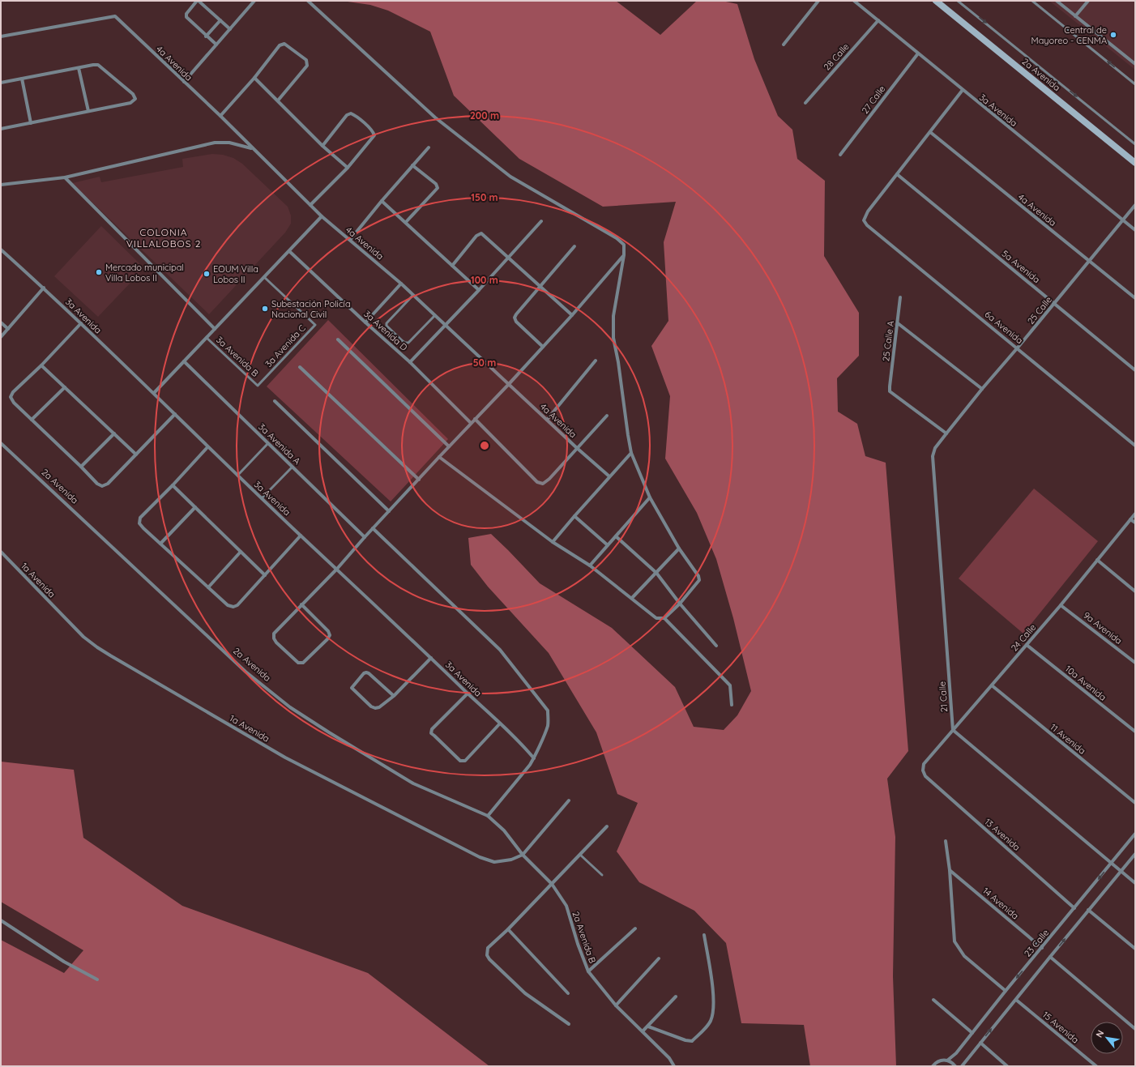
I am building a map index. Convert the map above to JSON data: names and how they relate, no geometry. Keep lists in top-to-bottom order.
{
  "streets": {
    "main road": ["2a Avenida"],
    "street": [
      "28 Calle",
      "4a Avenida",
      "27 Calle",
      "3a Avenida",
      "5a Avenida",
      "25 Calle",
      "6a Avenida",
      "3a Avenida D",
      "25 Calle A",
      "3a Avenida A",
      "1a Avenida",
      "9a Avenida",
      "24 Calle",
      "10a Avenida",
      "21 Calle",
      "11 Avenida",
      "13 Avenida",
      "14 Avenida",
      "2a Avenida B",
      "23 Calle",
      "15 Avenida"
    ],
    "lane": ["3a Avenida C", "3a Avenida B"]
  },
  "crossings": [
    ["28 Calle", "3a Avenida"],
    ["4a Avenida", "25 Calle"],
    ["2a Avenida", "1a Avenida"],
    ["2a Avenida", "2a Avenida B"],
    ["27 Calle", "3a Avenida"],
    ["3a Avenida", "25 Calle"],
    ["5a Avenida", "25 Calle"],
    ["5a Avenida", "6a Avenida"],
    ["25 Calle", "6a Avenida"],
    ["25 Calle", "25 Calle A"],
    ["25 Calle", "21 Calle"],
    ["3a Avenida C", "3a Avenida B"],
    ["1a Avenida", "2a Avenida B"],
    ["9a Avenida", "24 Calle"],
    ["24 Calle", "10a Avenida"],
    ["24 Calle", "21 Calle"],
    ["24 Calle", "11 Avenida"],
    ["24 Calle", "13 Avenida"],
    ["13 Avenida", "23 Calle"],
    ["14 Avenida", "23 Calle"]
  ],
  "districts": ["COLONIA VILLALOBOS 2"],
  "places": [
    "Central de Mayoreo - CENMA",
    "Mercado municipal Villa Lobos II",
    "EOUM Villa Lobos II",
    "Subestación Policía Nacional Civil"
  ],
  "north": "top left",
  "rings": [
    "200 m",
    "150 m",
    "100 m",
    "50 m"
  ]
}
